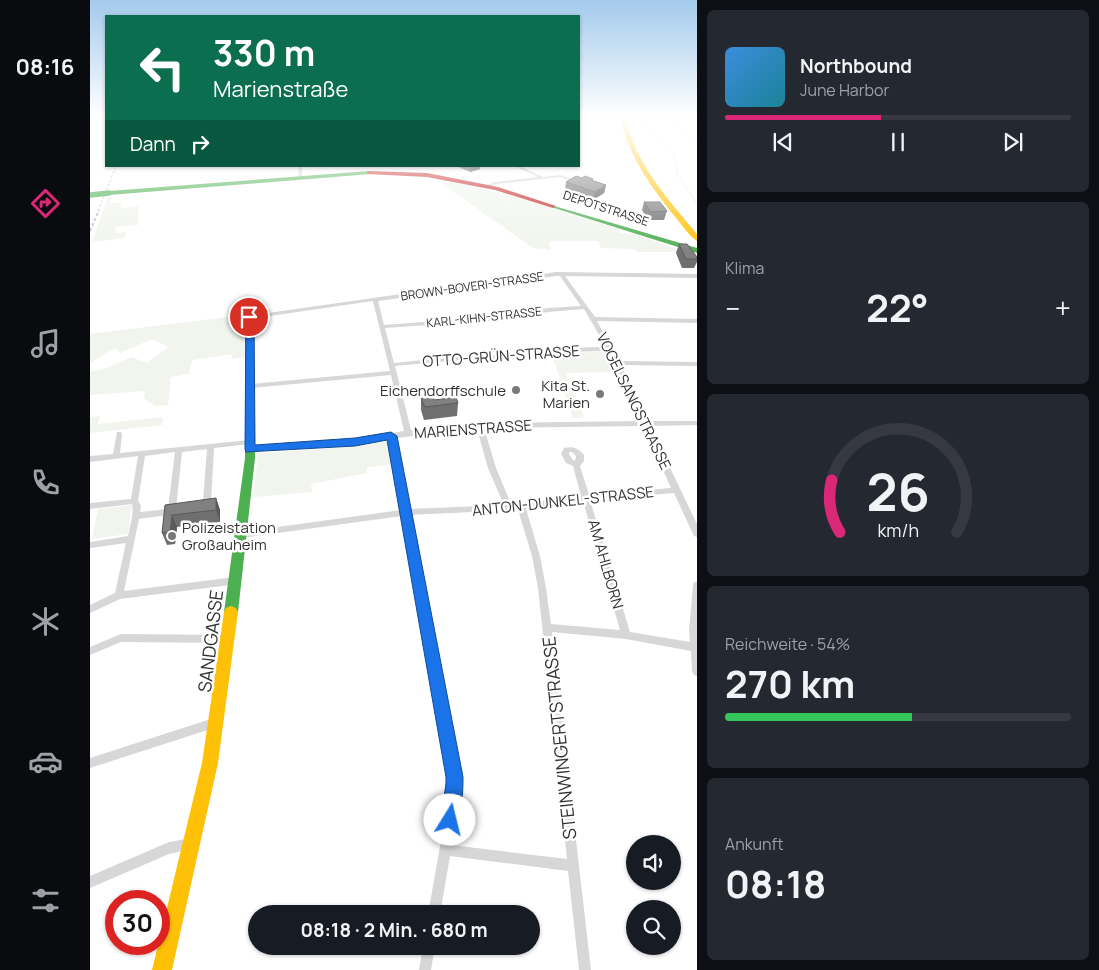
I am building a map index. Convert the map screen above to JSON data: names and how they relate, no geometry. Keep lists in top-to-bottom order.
{
  "streets": {
    "main road": ["DEPOTSTRASSE", "SANDGASSE"],
    "street": [
      "BROWN-BOVERI-STRASSE",
      "KARL-KIHN-STRASSE",
      "OTTO-GRÜN-STRASSE",
      "VOGELSANGSTRASSE",
      "MARIENSTRASSE",
      "ANTON-DUNKEL-STRASSE",
      "AM AHLBORN",
      "STEINWINGERTSTRASSE"
    ]
  },
  "crossings": [
    ["BROWN-BOVERI-STRASSE", "VOGELSANGSTRASSE"],
    ["BROWN-BOVERI-STRASSE", "SANDGASSE"],
    ["KARL-KIHN-STRASSE", "VOGELSANGSTRASSE"],
    ["OTTO-GRÜN-STRASSE", "VOGELSANGSTRASSE"],
    ["VOGELSANGSTRASSE", "MARIENSTRASSE"],
    ["VOGELSANGSTRASSE", "ANTON-DUNKEL-STRASSE"],
    ["MARIENSTRASSE", "SANDGASSE"],
    ["ANTON-DUNKEL-STRASSE", "AM AHLBORN"],
    ["ANTON-DUNKEL-STRASSE", "SANDGASSE"],
    ["ANTON-DUNKEL-STRASSE", "STEINWINGERTSTRASSE"],
    ["AM AHLBORN", "STEINWINGERTSTRASSE"]
  ],
  "places": ["Eichendorffschule", "Kita St. Marien", "Polizeistation Großauheim"],
  "page": {
    "tabs": "08:16",
    "turn": ["330 m", "Marienstraße"],
    "song": ["Northbound", "June Harbor"],
    "then": "Dann",
    "tile": [
      "Klima",
      ["Reichweite · 54%", "270 km"],
      ["Ankunft", "08:18"]
    ],
    "heat": ["−", "22°", "+"],
    "limit": "30",
    "trip": "08:18 · 2 Min. · 680 m",
    "gauge": ["26", "km/h"]
  }
}
